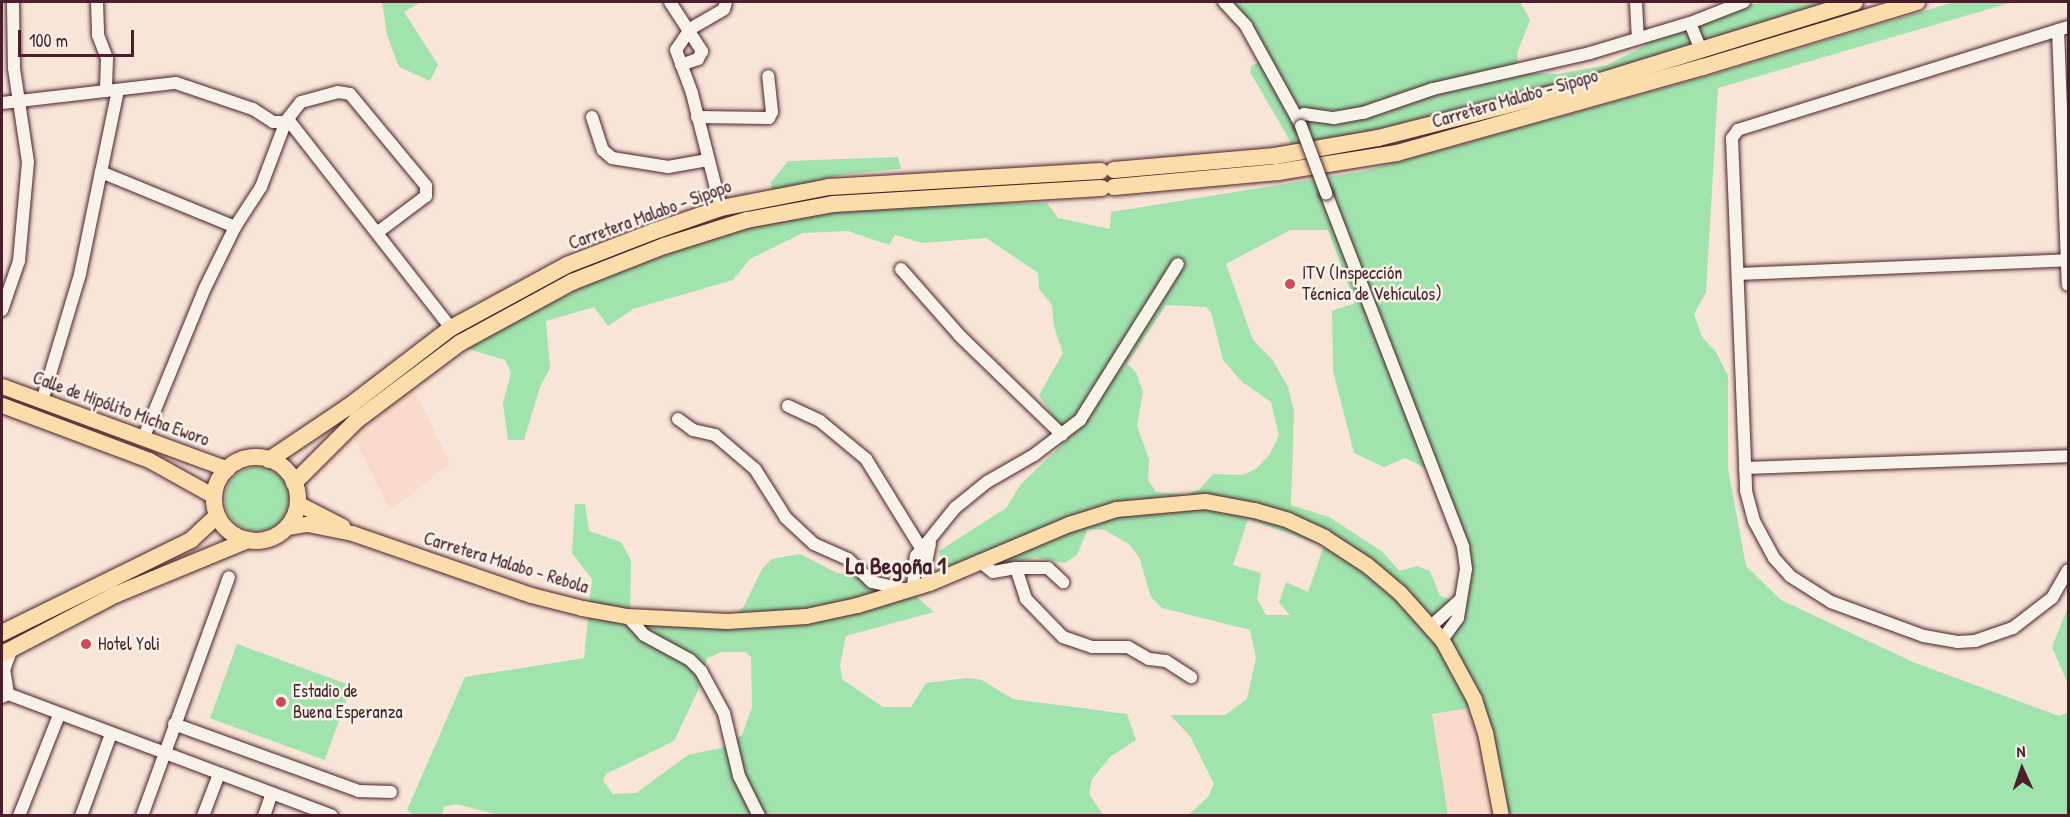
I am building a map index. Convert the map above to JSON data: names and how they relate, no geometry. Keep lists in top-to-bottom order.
{
  "streets": {
    "highway": ["Carretera Malabo - Sipopo"],
    "main road": ["Calle de Hipólito Micha Eworo", "Carretera Malabo - Rebola"]
  },
  "crossings": [
    ["Carretera Malabo - Sipopo", "Calle de Hipólito Micha Eworo"],
    ["Carretera Malabo - Sipopo", "Carretera Malabo - Rebola"],
    ["Calle de Hipólito Micha Eworo", "Carretera Malabo - Rebola"]
  ],
  "districts": ["La Begoña 1"],
  "places": ["ITV (Inspección Técnica de Vehículos)", "Hotel Yoli", "Estadio de Buena Esperanza"],
  "scale_bar": "100 m",
  "north": "top"
}
